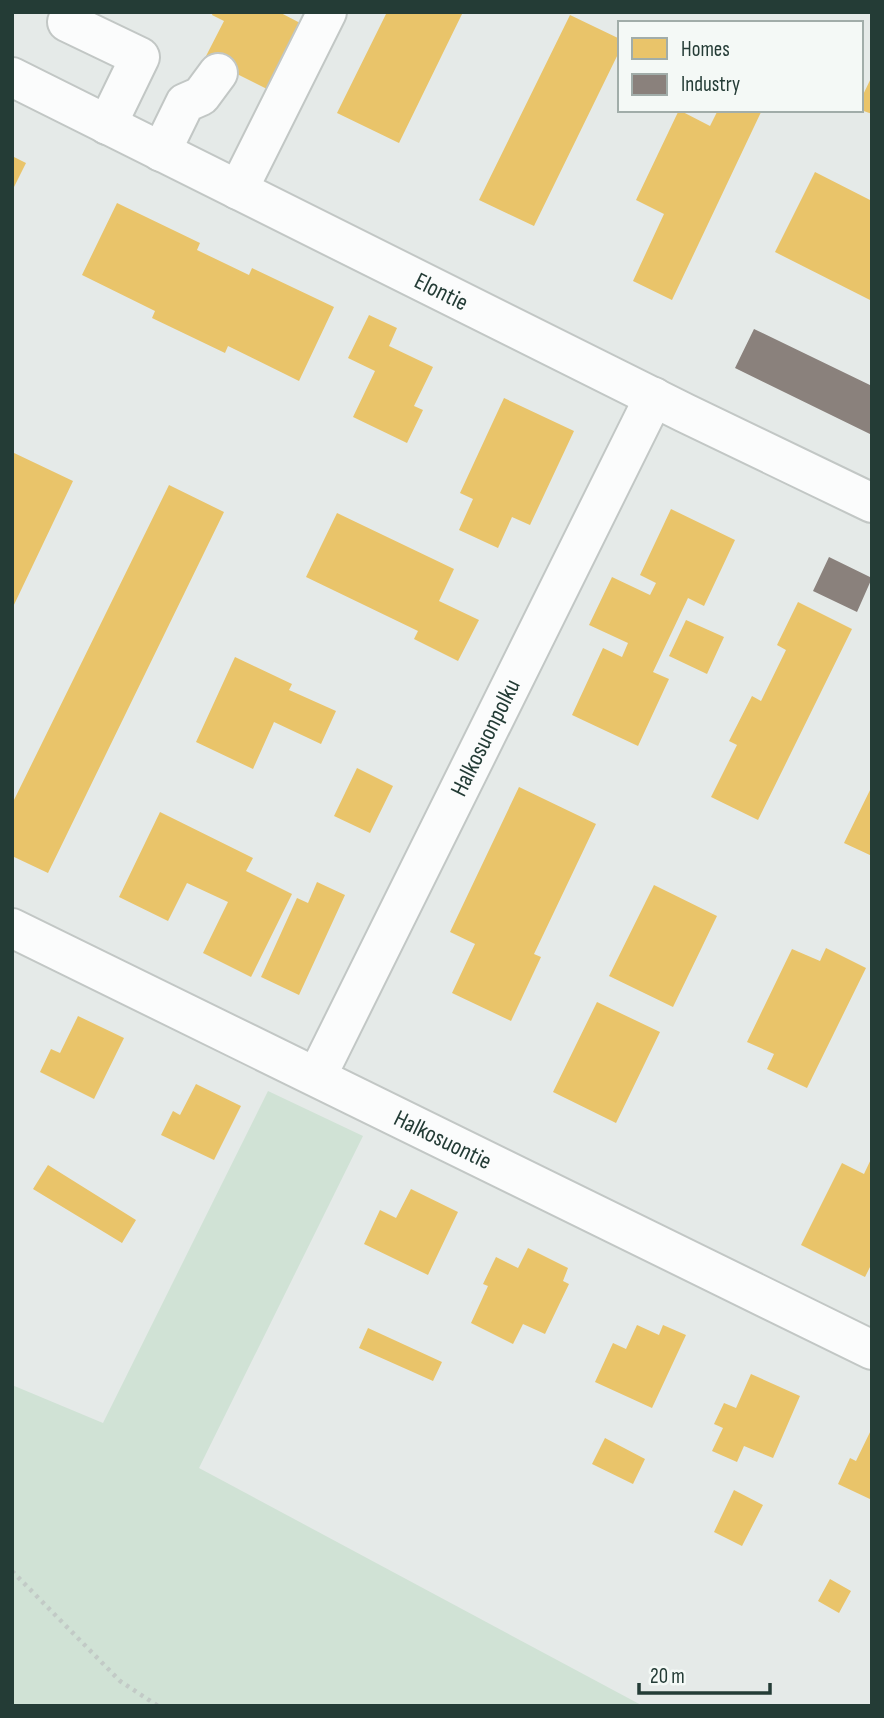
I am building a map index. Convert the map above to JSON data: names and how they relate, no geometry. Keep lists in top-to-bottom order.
{
  "streets": {
    "street": ["Elontie", "Halkosuonpolku", "Halkosuontie"]
  },
  "crossings": [
    ["Elontie", "Halkosuonpolku"],
    ["Halkosuonpolku", "Halkosuontie"]
  ],
  "legend": ["Homes", "Industry"],
  "scale_bar": "20 m"
}
